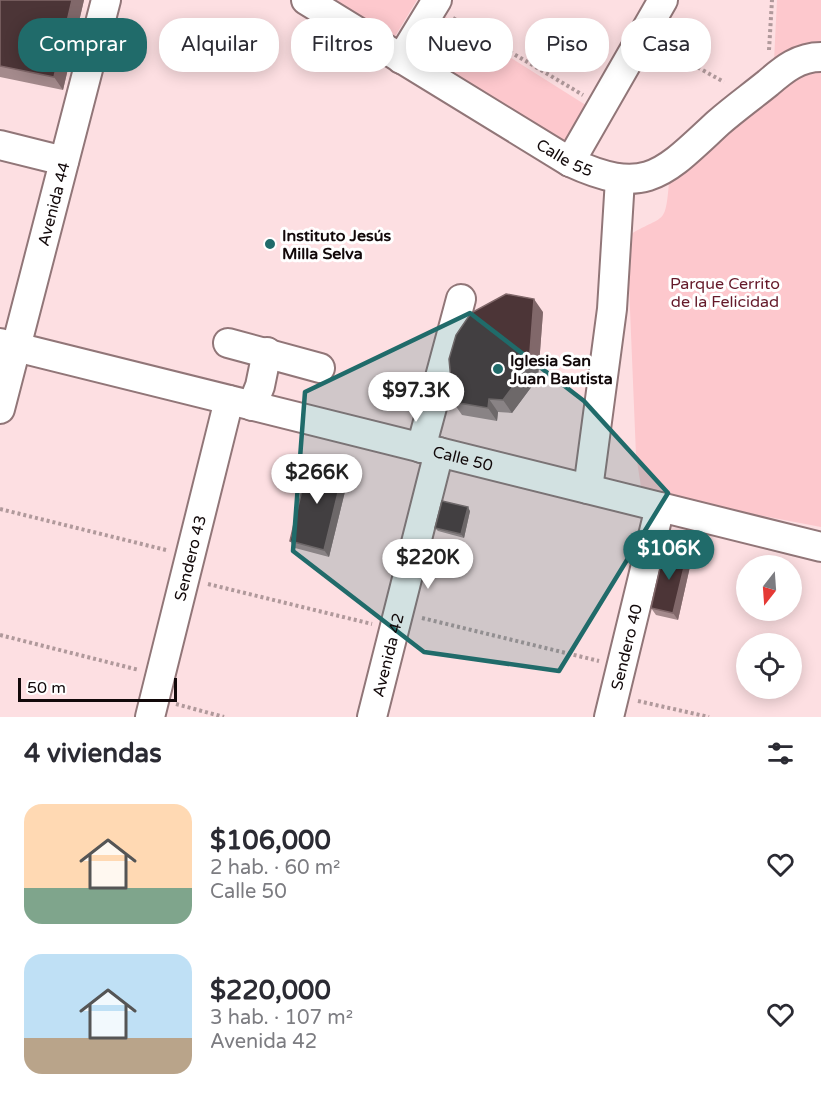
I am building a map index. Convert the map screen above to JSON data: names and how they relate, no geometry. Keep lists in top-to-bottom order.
{
  "streets": {
    "street": [
      "Calle 55",
      "Avenida 44",
      "Calle 50",
      "Sendero 43",
      "Sendero 40",
      "Avenida 42"
    ]
  },
  "crossings": [
    ["Avenida 44", "Calle 50"],
    ["Calle 50", "Sendero 43"],
    ["Calle 50", "Sendero 40"],
    ["Calle 50", "Avenida 42"]
  ],
  "parks": ["Parque Cerrito de la Felicidad"],
  "places": ["Instituto Jesús Milla Selva", "Iglesia San Juan Bautista"],
  "scale_bar": "50 m",
  "north": "bottom",
  "page": {
    "chip": [
      "Comprar",
      "Alquilar",
      "Filtros",
      "Nuevo",
      "Piso",
      "Casa"
    ],
    "price": [
      "$97.3K",
      "$266K",
      "$106K",
      "$220K"
    ],
    "scale": "50 m",
    "heading": "4 viviendas",
    "list": [
      {
        "name": "$106,000",
        "note": "2 hab. · 60 m² · Calle 50"
      },
      {
        "name": "$220,000",
        "note": "3 hab. · 107 m² · Avenida 42"
      }
    ]
  }
}
